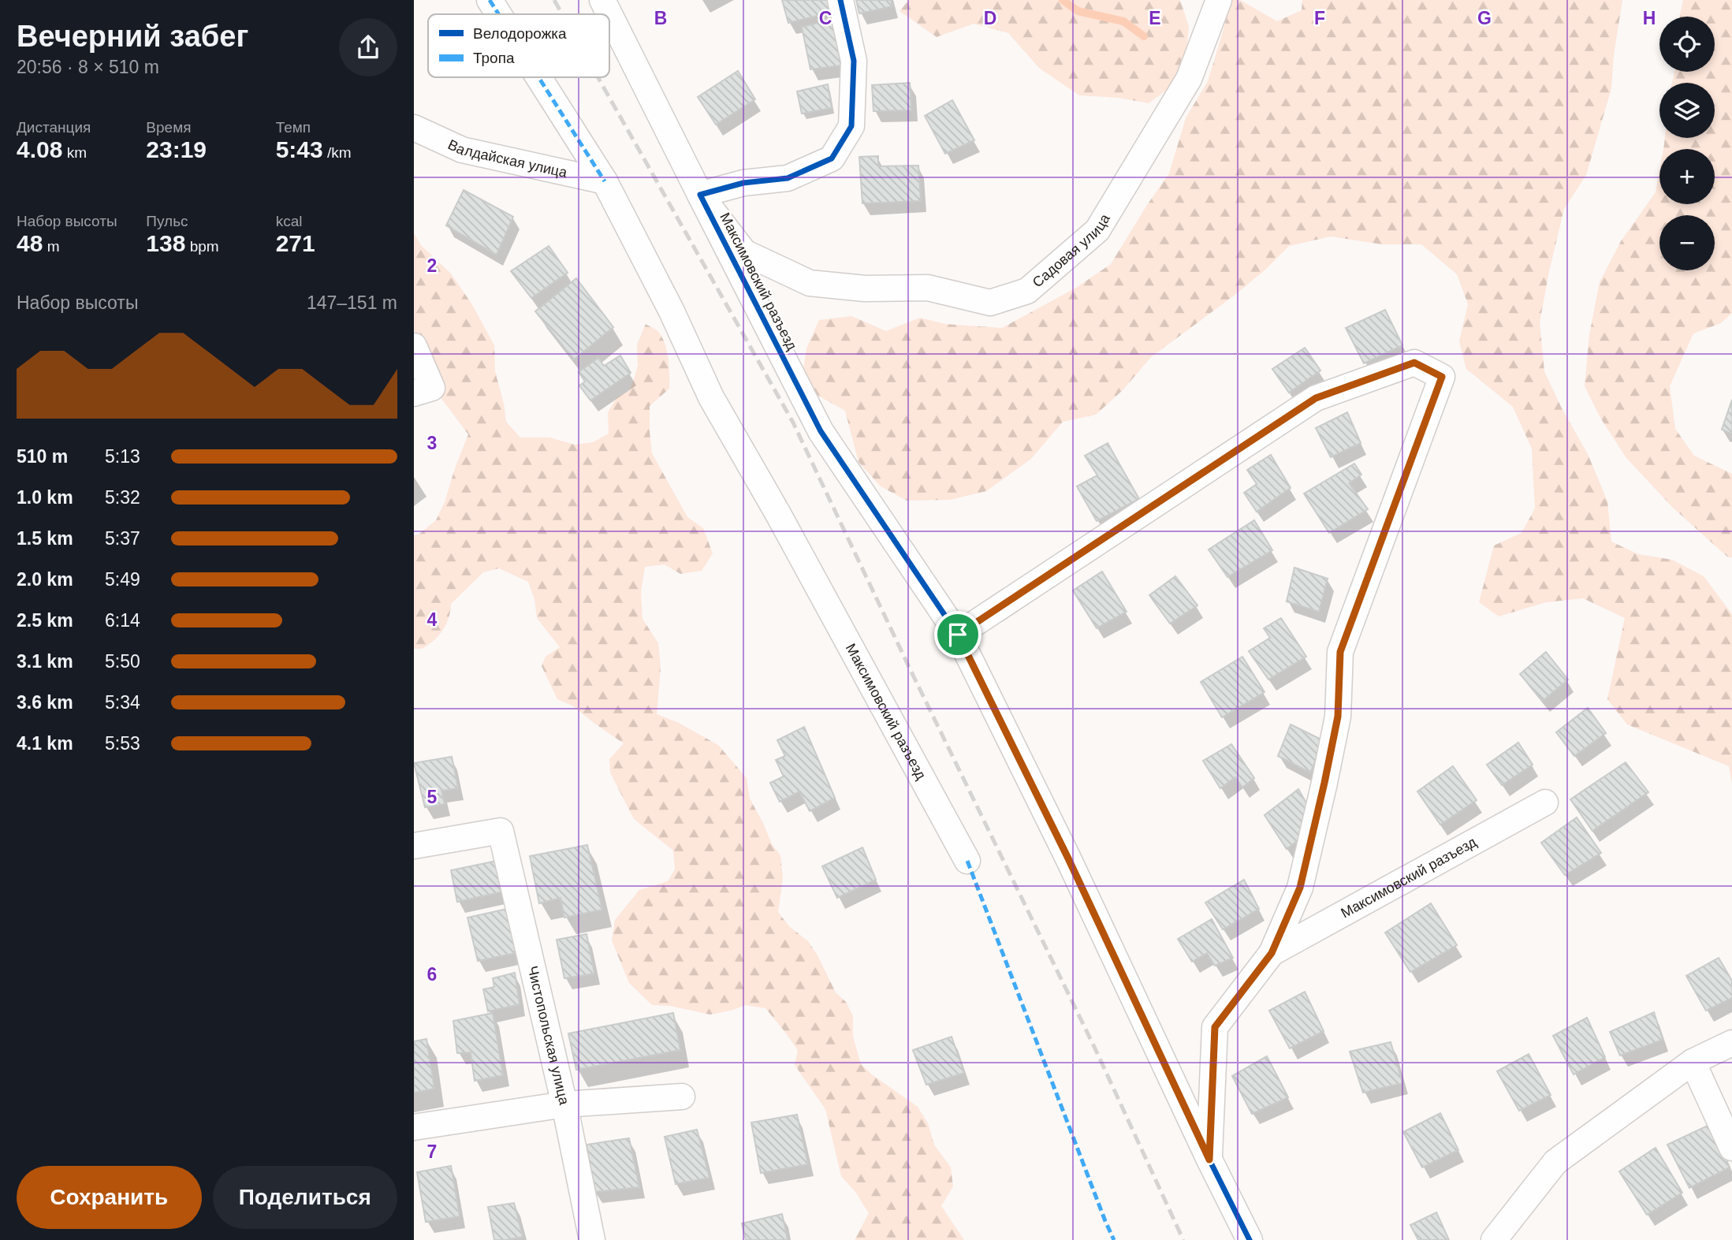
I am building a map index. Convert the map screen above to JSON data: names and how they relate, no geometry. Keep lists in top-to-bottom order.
{
  "streets": {
    "street": [
      "Валдайская улица",
      "Садовая улица",
      "Максимовский разъезд",
      "Чистопольская улица"
    ]
  },
  "crossings": [
    ["Валдайская улица", "Максимовский разъезд"],
    ["Садовая улица", "Максимовский разъезд"]
  ],
  "legend": ["Велодорожка", "Тропа"],
  "page": {
    "heading": ["Вечерний забег", "20:56 · 8 × 510 m"],
    "map_buttons": ["+", "−"],
    "stats": [
      ["Дистанция", "4.08 km"],
      ["Время", "23:19"],
      ["Темп", "5:43 /km"],
      ["Набор высоты", "48 m"],
      ["Пульс", "138 bpm"],
      ["kcal", "271"]
    ],
    "chart": ["Набор высоты", "147–151 m"],
    "list": [
      {
        "name": "510 m",
        "note": "5:13"
      },
      {
        "name": "1.0 km",
        "note": "5:32"
      },
      {
        "name": "1.5 km",
        "note": "5:37"
      },
      {
        "name": "2.0 km",
        "note": "5:49"
      },
      {
        "name": "2.5 km",
        "note": "6:14"
      },
      {
        "name": "3.1 km",
        "note": "5:50"
      },
      {
        "name": "3.6 km",
        "note": "5:34"
      },
      {
        "name": "4.1 km",
        "note": "5:53"
      }
    ],
    "buttons": ["Сохранить", "Поделиться"]
  },
  "grid": {
    "columns": [
      "B",
      "C",
      "D",
      "E",
      "F",
      "G",
      "H"
    ],
    "rows": [
      "2",
      "3",
      "4",
      "5",
      "6",
      "7"
    ]
  }
}
